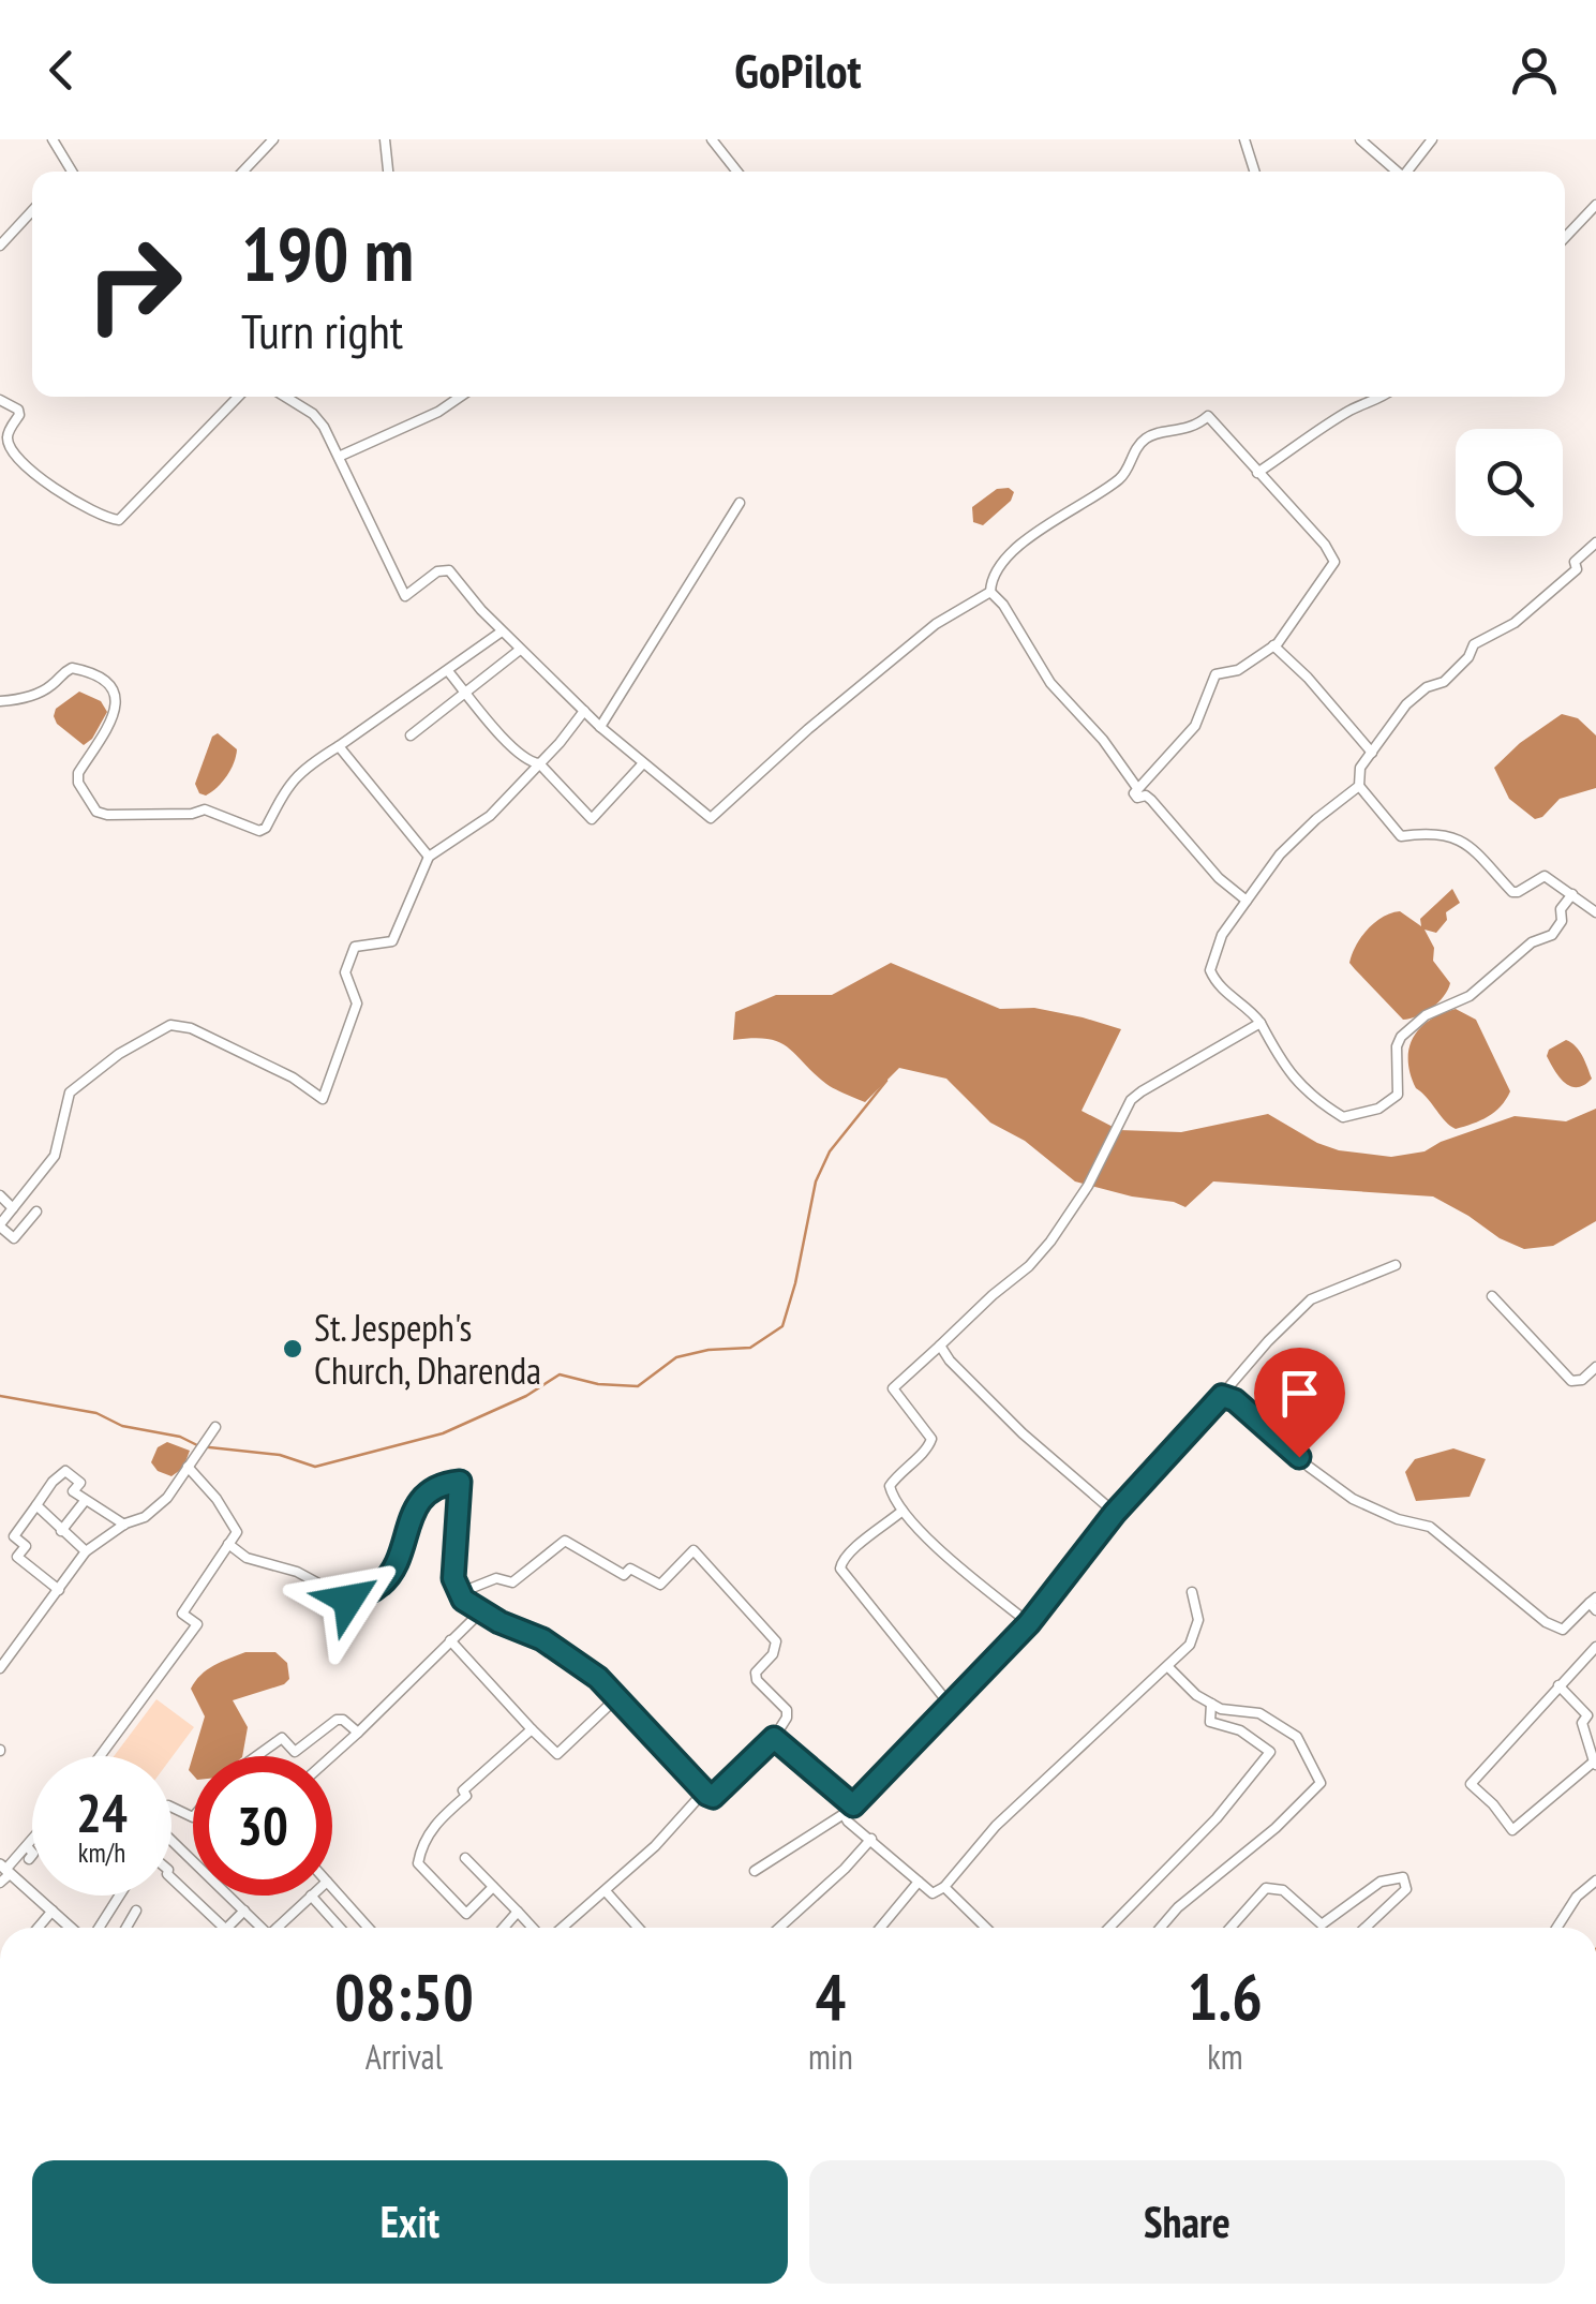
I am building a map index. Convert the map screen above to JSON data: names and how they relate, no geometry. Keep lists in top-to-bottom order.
{
  "places": ["St. Jespeph's Church, Dharenda"],
  "page": {
    "header": "GoPilot",
    "turn": ["190 m", "Turn right"],
    "speed": "24 km/h",
    "limit": "30",
    "eta": [
      "08:50",
      "Arrival",
      "4",
      "min",
      "1.6",
      "km"
    ],
    "buttons": ["Exit", "Share"]
  }
}
